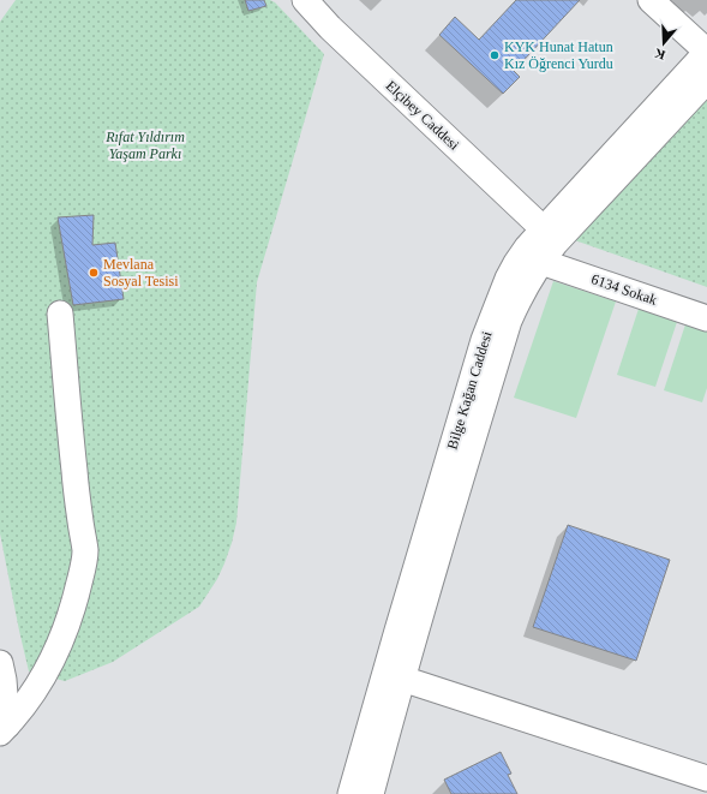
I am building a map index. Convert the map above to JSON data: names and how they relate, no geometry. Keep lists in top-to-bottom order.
{
  "streets": {
    "street": ["Elçibey Caddesi", "6134 Sokak", "Bilge Kağan Caddesi"]
  },
  "crossings": [
    ["Elçibey Caddesi", "Bilge Kağan Caddesi"],
    ["6134 Sokak", "Bilge Kağan Caddesi"]
  ],
  "parks": ["Rıfat Yıldırım Yaşam Parkı"],
  "places": ["KYK Hunat Hatun Kız Öğrenci Yurdu", "Mevlana Sosyal Tesisi"],
  "north": "bottom"
}
